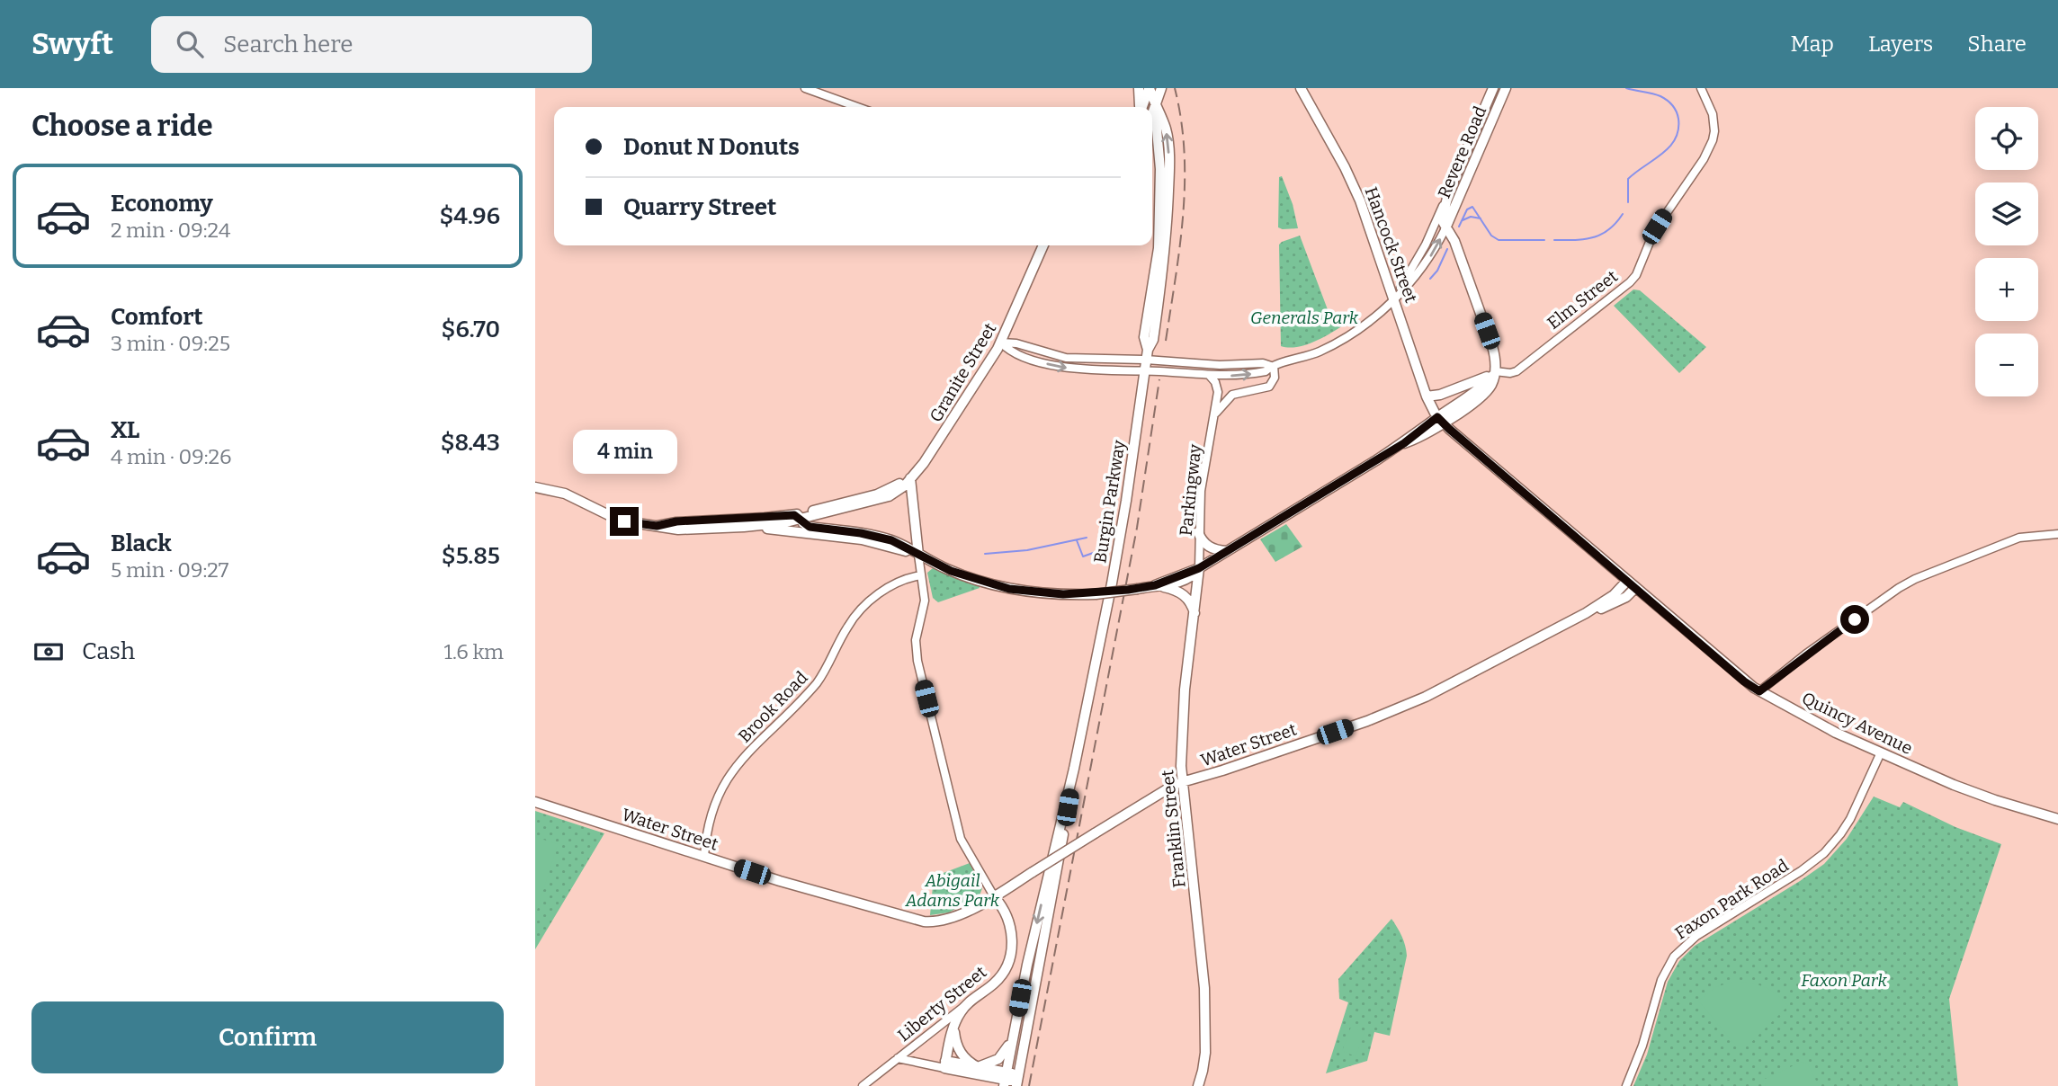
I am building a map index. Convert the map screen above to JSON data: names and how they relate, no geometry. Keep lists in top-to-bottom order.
{
  "streets": {
    "main road": [
      "Revere Road",
      "Hancock Street",
      "Granite Street",
      "Burgin Parkway",
      "Quincy Avenue",
      "Water Street",
      "Franklin Street",
      "Liberty Street"
    ],
    "street": [
      "Elm Street",
      "Parkingway",
      "Brook Road",
      "Faxon Park Road"
    ]
  },
  "crossings": [
    ["Revere Road", "Hancock Street"],
    ["Hancock Street", "Quincy Avenue"],
    ["Parkingway", "Franklin Street"],
    ["Brook Road", "Water Street"],
    ["Quincy Avenue", "Water Street"],
    ["Quincy Avenue", "Faxon Park Road"],
    ["Water Street", "Franklin Street"],
    ["Water Street", "Liberty Street"]
  ],
  "parks": ["Generals Park", "Abigail Adams Park", "Faxon Park"],
  "page": {
    "header": "Swyft",
    "search": "Search here",
    "nav": ["Map", "Layers", "Share"],
    "heading": "Choose a ride",
    "map_buttons": ["+", "−"],
    "banner": ["Donut N Donuts", "Quarry Street"],
    "list": [
      {
        "name": "Economy",
        "note": "2 min · 09:24",
        "value": "$4.96"
      },
      {
        "name": "Comfort",
        "note": "3 min · 09:25",
        "value": "$6.70"
      },
      {
        "name": "XL",
        "note": "4 min · 09:26",
        "value": "$8.43"
      },
      {
        "name": "Black",
        "note": "5 min · 09:27",
        "value": "$5.85"
      }
    ],
    "bubble": "4 min",
    "pay": ["Cash", "1.6 km"],
    "buttons": "Confirm"
  }
}
